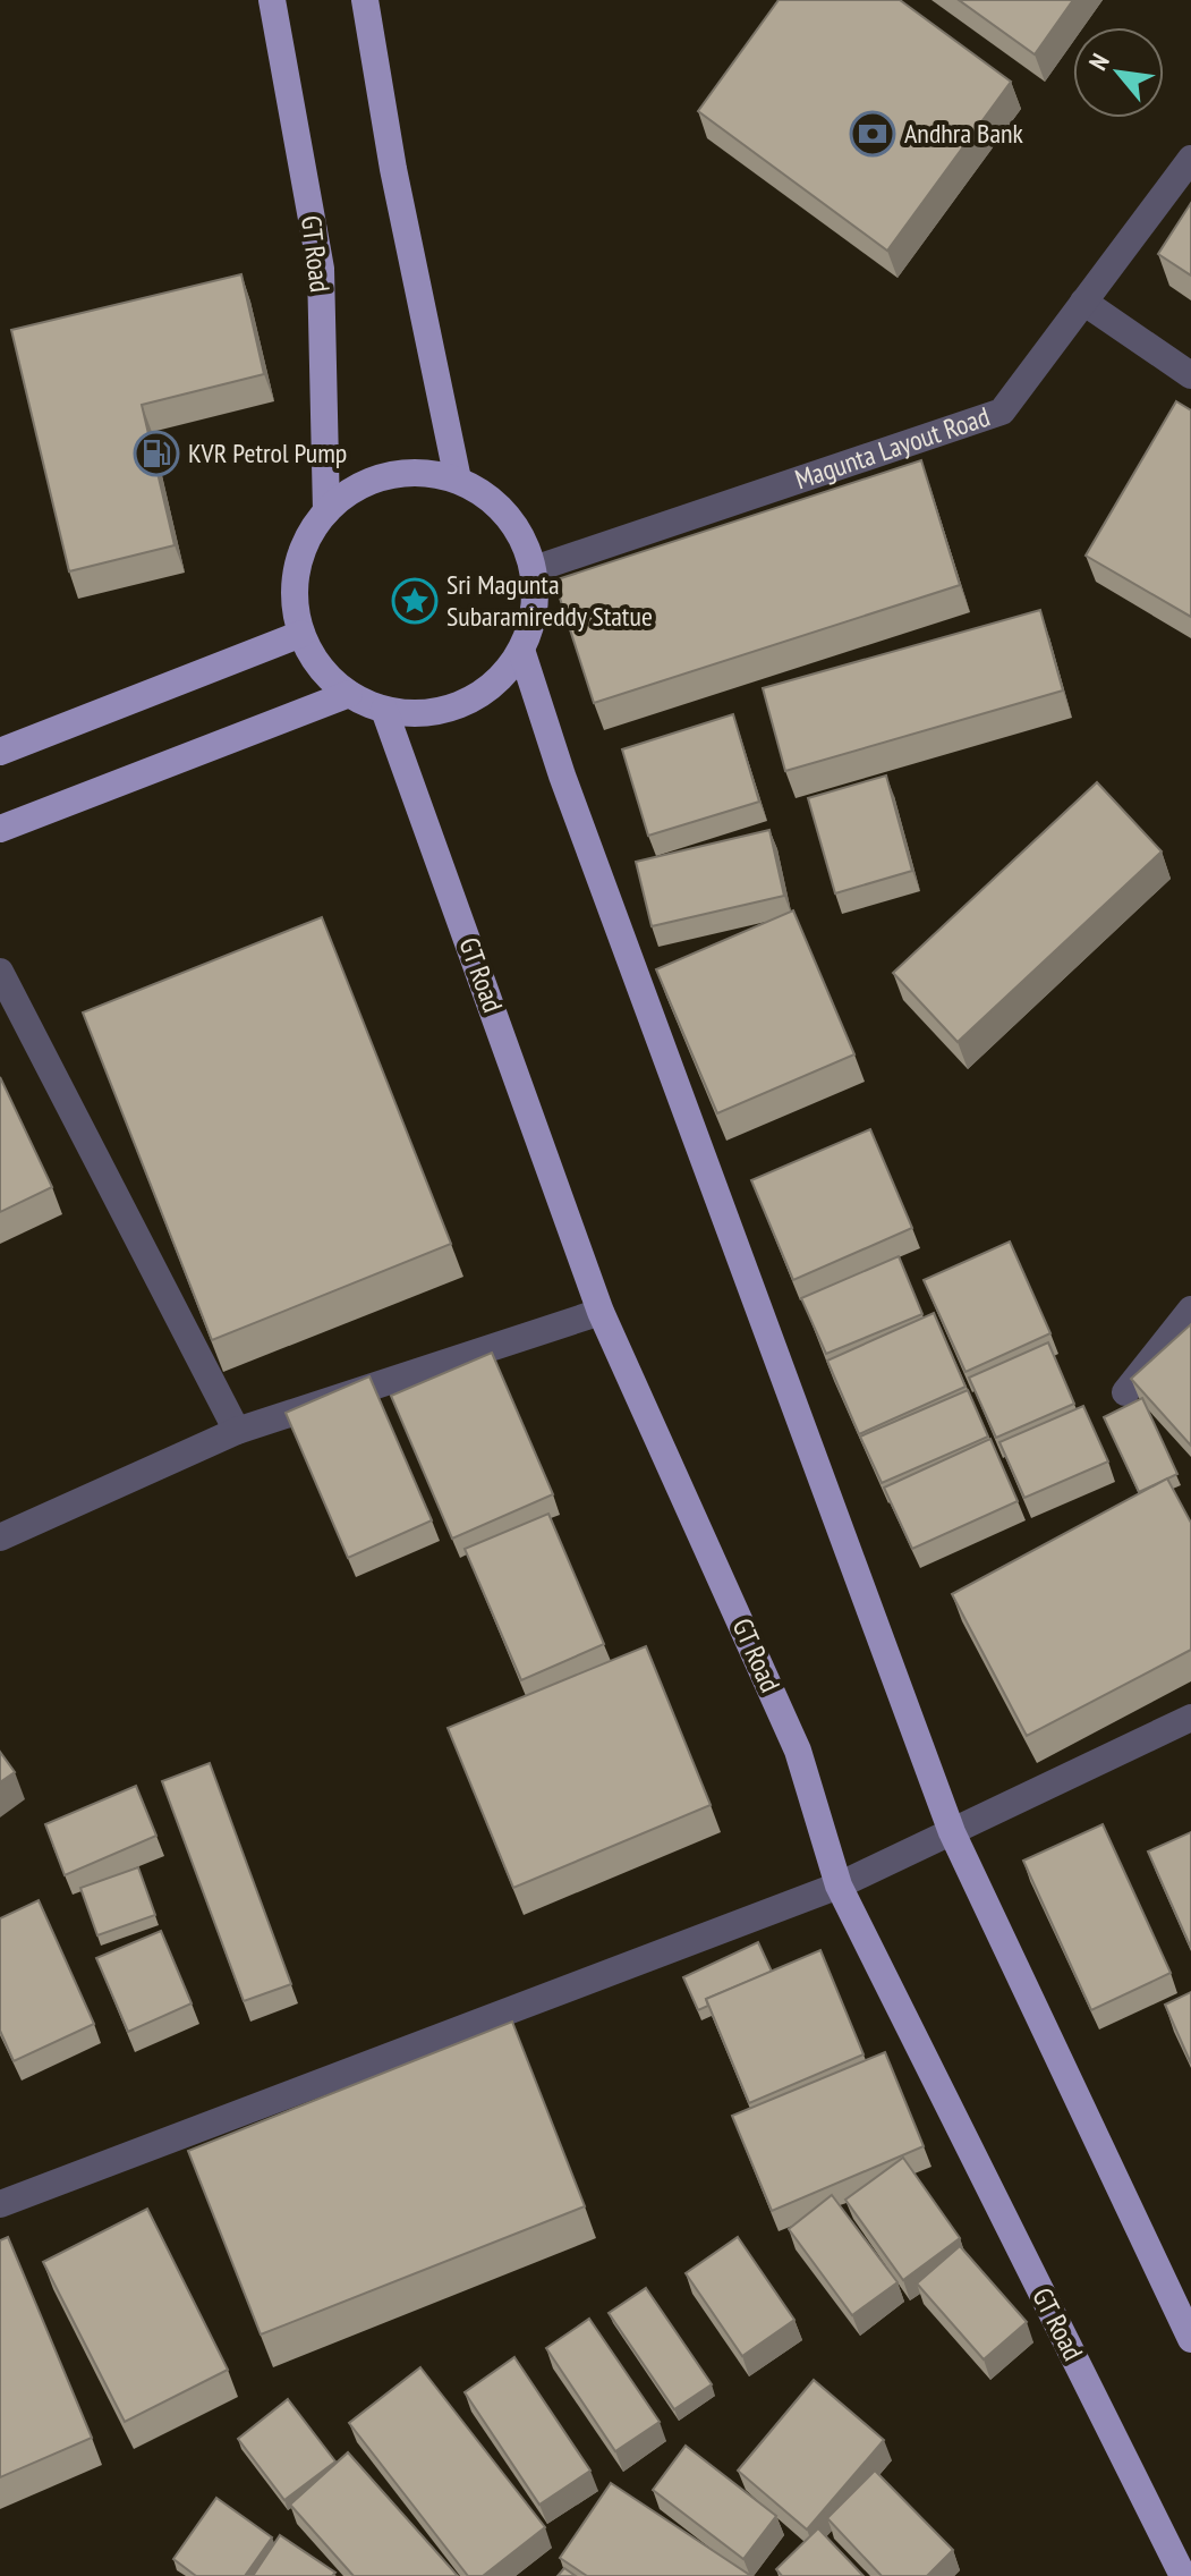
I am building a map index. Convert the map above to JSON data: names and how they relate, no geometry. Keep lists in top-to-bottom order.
{
  "streets": {
    "main road": ["GT Road"],
    "street": ["Magunta Layout Road"]
  },
  "crossings": [
    ["GT Road", "Magunta Layout Road"]
  ],
  "places": {
    "bank": ["Andhra Bank"],
    "fuel station": ["KVR Petrol Pump"],
    "place": ["Sri Magunta Subaramireddy Statue"]
  },
  "north": "top left"
}
